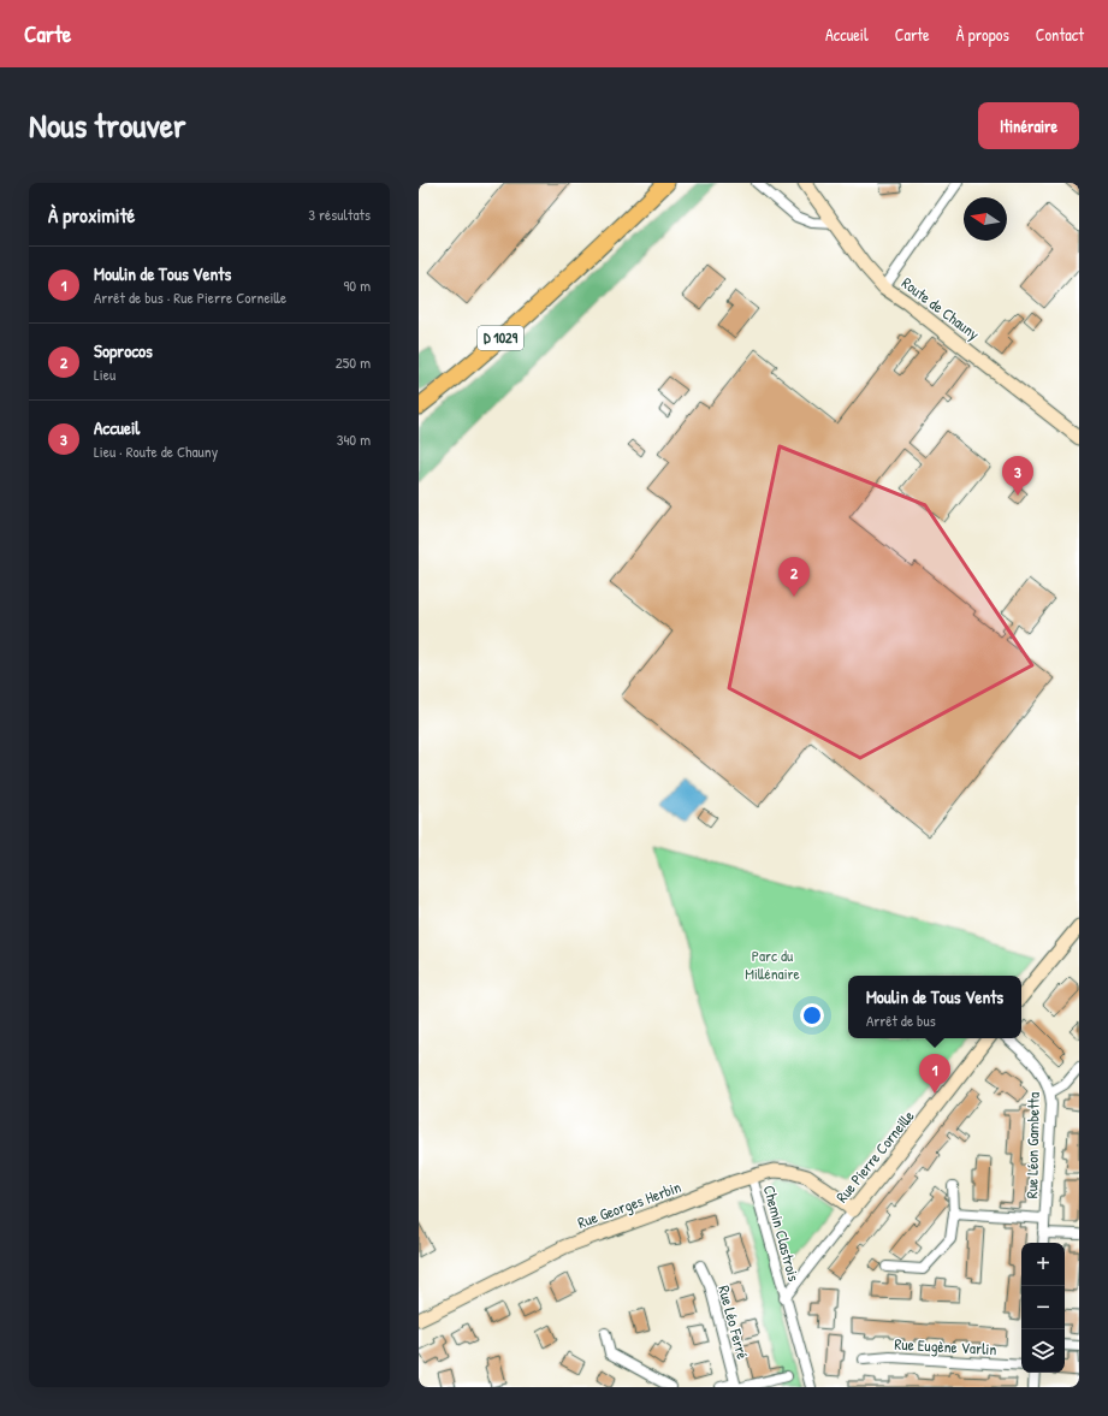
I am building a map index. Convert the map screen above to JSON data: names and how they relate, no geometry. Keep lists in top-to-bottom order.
{
  "streets": {
    "main road": ["D 1029"],
    "street": [
      "Route de Chauny",
      "Rue Léon Gambetta",
      "Rue Pierre Corneille",
      "Rue Georges Herbin",
      "Chemin Clastrois",
      "Rue Léo Ferré",
      "Rue Eugène Varlin"
    ]
  },
  "crossings": [
    ["Rue Pierre Corneille", "Rue Georges Herbin"],
    ["Rue Pierre Corneille", "Chemin Clastrois"],
    ["Rue Georges Herbin", "Chemin Clastrois"]
  ],
  "parks": ["Parc du Millénaire"],
  "north": "left",
  "page": {
    "header": "Carte",
    "nav": [
      "Accueil",
      "Carte",
      "À propos",
      "Contact"
    ],
    "title": "Nous trouver",
    "buttons": "Itinéraire",
    "heading": ["À proximité", "3 résultats"],
    "list": [
      {
        "mark": "1",
        "name": "Moulin de Tous Vents",
        "note": "Arrêt de bus · Rue Pierre Corneille",
        "value": "90 m"
      },
      {
        "mark": "2",
        "name": "Soprocos",
        "note": "Lieu",
        "value": "250 m"
      },
      {
        "mark": "3",
        "name": "Accueil",
        "note": "Lieu · Route de Chauny",
        "value": "340 m"
      }
    ],
    "pins": ["3", "2", "1"],
    "popup": ["Moulin de Tous Vents", "Arrêt de bus"],
    "map_buttons": ["+", "−"]
  }
}
